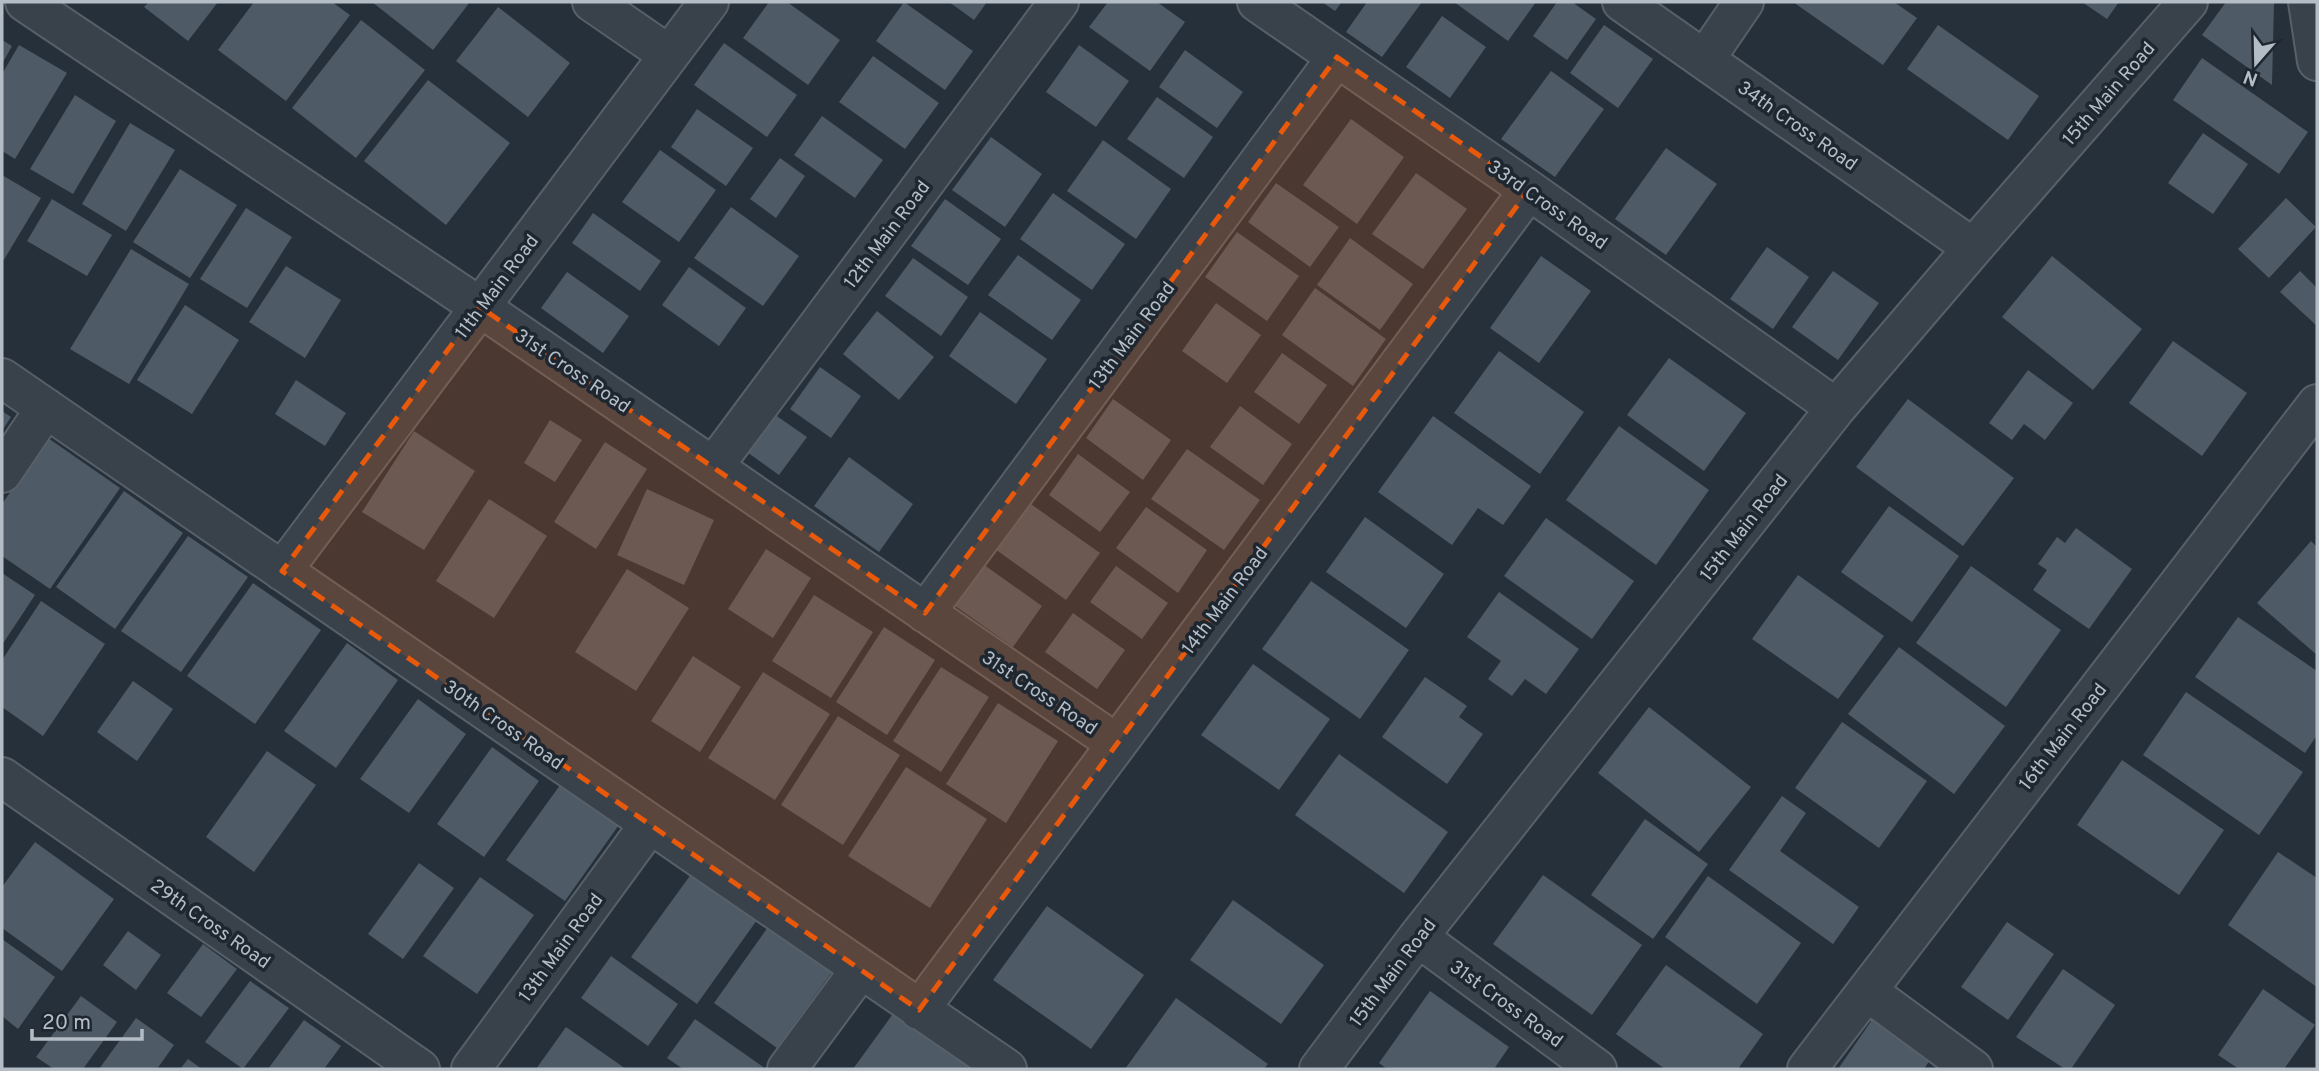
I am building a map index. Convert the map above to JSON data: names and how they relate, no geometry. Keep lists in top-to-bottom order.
{
  "streets": {
    "street": [
      "15th Main Road",
      "34th Cross Road",
      "33rd Cross Road",
      "12th Main Road",
      "11th Main Road",
      "13th Main Road",
      "31st Cross Road",
      "14th Main Road",
      "30th Cross Road",
      "16th Main Road",
      "29th Cross Road"
    ]
  },
  "crossings": [
    ["15th Main Road", "34th Cross Road"],
    ["15th Main Road", "33rd Cross Road"],
    ["15th Main Road", "31st Cross Road"],
    ["33rd Cross Road", "13th Main Road"],
    ["33rd Cross Road", "14th Main Road"],
    ["12th Main Road", "31st Cross Road"],
    ["11th Main Road", "31st Cross Road"],
    ["11th Main Road", "30th Cross Road"],
    ["13th Main Road", "31st Cross Road"],
    ["13th Main Road", "30th Cross Road"],
    ["31st Cross Road", "14th Main Road"],
    ["14th Main Road", "30th Cross Road"]
  ],
  "scale_bar": "20 m",
  "north": "bottom"
}
